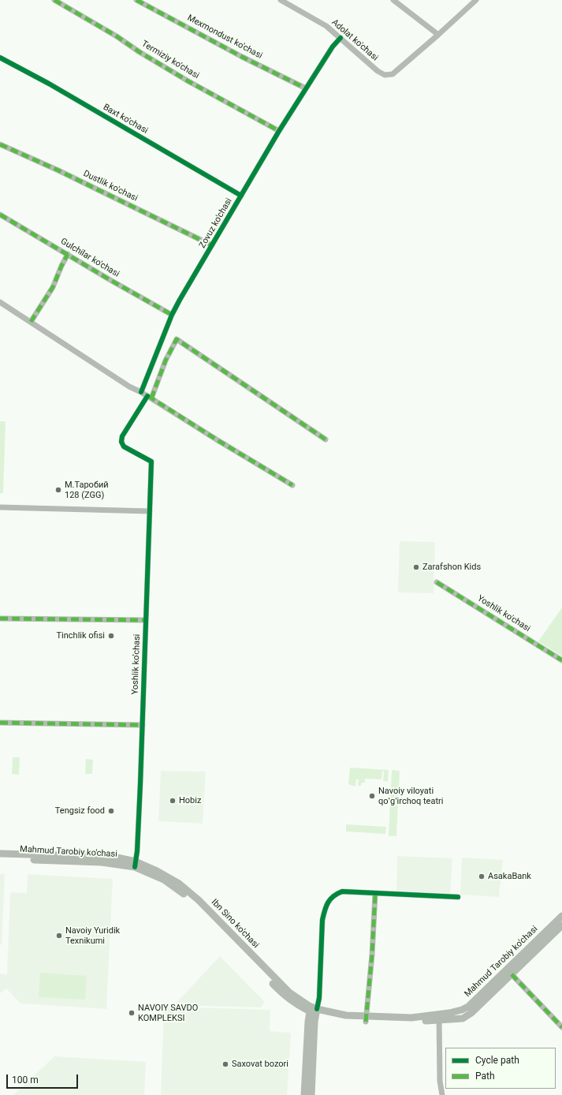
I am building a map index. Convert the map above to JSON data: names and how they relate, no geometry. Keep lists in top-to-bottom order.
{
  "streets": {
    "main road": ["Mahmud Tarobiy ko'chasi"],
    "street": [
      "Mexmondust ko'chasi",
      "Adolat ko'chasi",
      "Termiziy ko'chasi",
      "Baxt ko'chasi",
      "Dustlik ko'chasi",
      "Zovuz ko'chasi",
      "Gulchilar ko'chasi",
      "Yoshlik ko'chasi"
    ]
  },
  "crossings": [
    ["Mexmondust ko'chasi", "Zovuz ko'chasi"],
    ["Adolat ko'chasi", "Zovuz ko'chasi"],
    ["Termiziy ko'chasi", "Zovuz ko'chasi"],
    ["Baxt ko'chasi", "Zovuz ko'chasi"],
    ["Dustlik ko'chasi", "Zovuz ko'chasi"],
    ["Zovuz ko'chasi", "Gulchilar ko'chasi"],
    ["Yoshlik ko'chasi", "Mahmud Tarobiy ko'chasi"]
  ],
  "places": [
    "М.Таробий 128 (ZGG)",
    "Zarafshon Kids",
    "Tinchlik ofisi",
    "Navoiy viloyati qoʻgʻirchoq teatri",
    "Hobiz",
    "Tengsiz food",
    "AsakaBank",
    "Navoiy Yuridik Texnikumi",
    "NAVOIY SAVDO KOMPLEKSI",
    "Saxovat bozori"
  ],
  "legend": ["Cycle path", "Path"],
  "scale_bar": "100 m"
}
